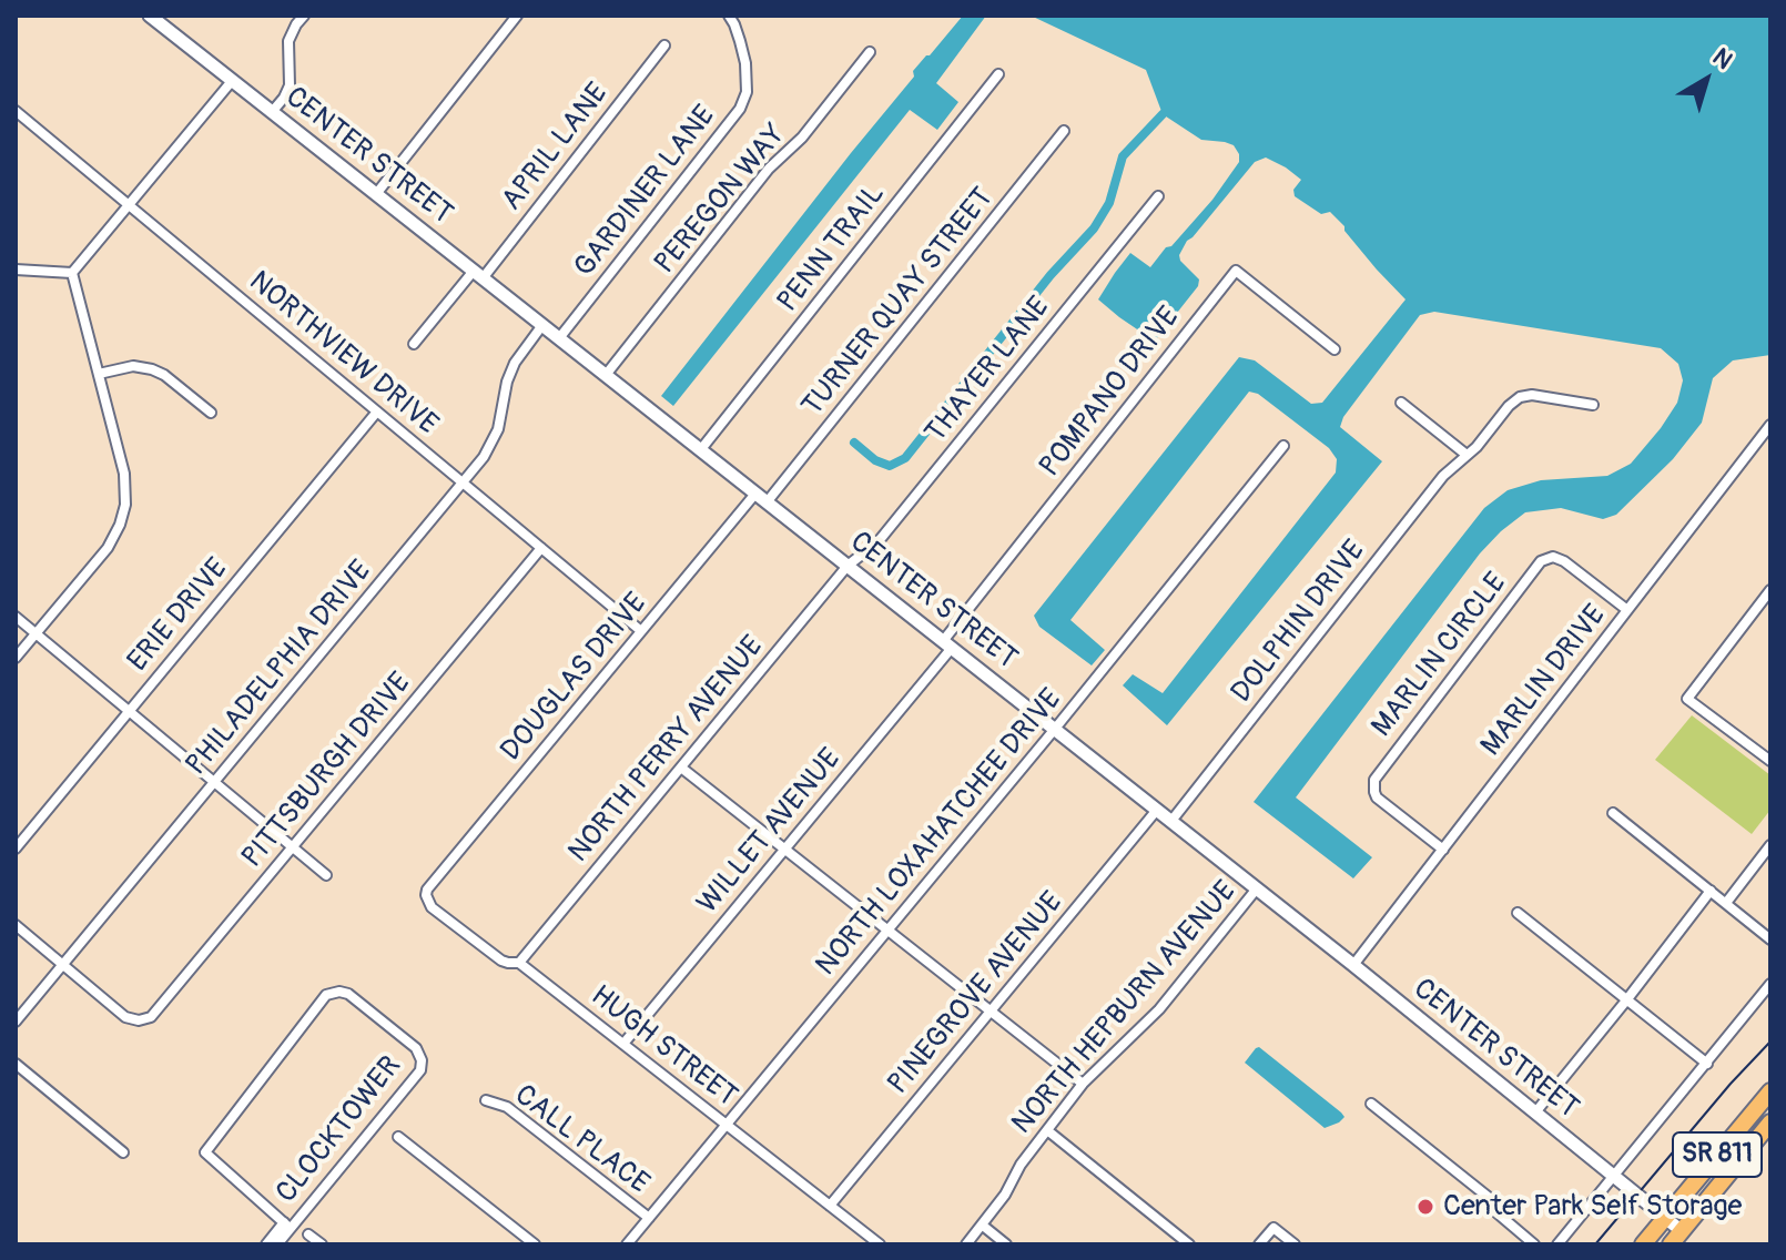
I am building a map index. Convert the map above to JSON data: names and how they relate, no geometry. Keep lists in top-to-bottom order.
{
  "streets": {
    "main road": ["SR 811"],
    "street": [
      "APRIL LANE",
      "CENTER STREET",
      "GARDINER LANE",
      "PEREGON WAY",
      "PENN TRAIL",
      "TURNER QUAY STREET",
      "NORTHVIEW DRIVE",
      "THAYER LANE",
      "POMPANO DRIVE",
      "ERIE DRIVE",
      "DOLPHIN DRIVE",
      "MARLIN CIRCLE",
      "PHILADELPHIA DRIVE",
      "DOUGLAS DRIVE",
      "MARLIN DRIVE",
      "NORTH PERRY AVENUE",
      "PITTSBURGH DRIVE",
      "WILLET AVENUE",
      "NORTH LOXAHATCHEE DRIVE",
      "PINEGROVE AVENUE",
      "NORTH HEPBURN AVENUE",
      "HUGH STREET",
      "CLOCKTOWER",
      "CALL PLACE"
    ]
  },
  "crossings": [
    ["APRIL LANE", "CENTER STREET"],
    ["CENTER STREET", "GARDINER LANE"],
    ["CENTER STREET", "PEREGON WAY"],
    ["CENTER STREET", "PENN TRAIL"],
    ["CENTER STREET", "TURNER QUAY STREET"],
    ["CENTER STREET", "THAYER LANE"],
    ["CENTER STREET", "POMPANO DRIVE"],
    ["CENTER STREET", "DOLPHIN DRIVE"],
    ["CENTER STREET", "PHILADELPHIA DRIVE"],
    ["CENTER STREET", "DOUGLAS DRIVE"],
    ["CENTER STREET", "MARLIN DRIVE"],
    ["CENTER STREET", "NORTH PERRY AVENUE"],
    ["CENTER STREET", "WILLET AVENUE"],
    ["CENTER STREET", "NORTH LOXAHATCHEE DRIVE"],
    ["CENTER STREET", "PINEGROVE AVENUE"],
    ["CENTER STREET", "NORTH HEPBURN AVENUE"],
    ["CENTER STREET", "SR 811"],
    ["TURNER QUAY STREET", "DOUGLAS DRIVE"],
    ["NORTHVIEW DRIVE", "ERIE DRIVE"],
    ["NORTHVIEW DRIVE", "PHILADELPHIA DRIVE"],
    ["NORTHVIEW DRIVE", "DOUGLAS DRIVE"],
    ["NORTHVIEW DRIVE", "PITTSBURGH DRIVE"],
    ["THAYER LANE", "NORTH PERRY AVENUE"],
    ["POMPANO DRIVE", "WILLET AVENUE"],
    ["MARLIN CIRCLE", "MARLIN DRIVE"],
    ["PHILADELPHIA DRIVE", "PITTSBURGH DRIVE"],
    ["DOUGLAS DRIVE", "HUGH STREET"],
    ["NORTH PERRY AVENUE", "HUGH STREET"],
    ["WILLET AVENUE", "HUGH STREET"],
    ["NORTH LOXAHATCHEE DRIVE", "HUGH STREET"],
    ["NORTH LOXAHATCHEE DRIVE", "CALL PLACE"],
    ["PINEGROVE AVENUE", "HUGH STREET"]
  ],
  "places": ["Center Park Self Storage"],
  "north": "top right"
}
